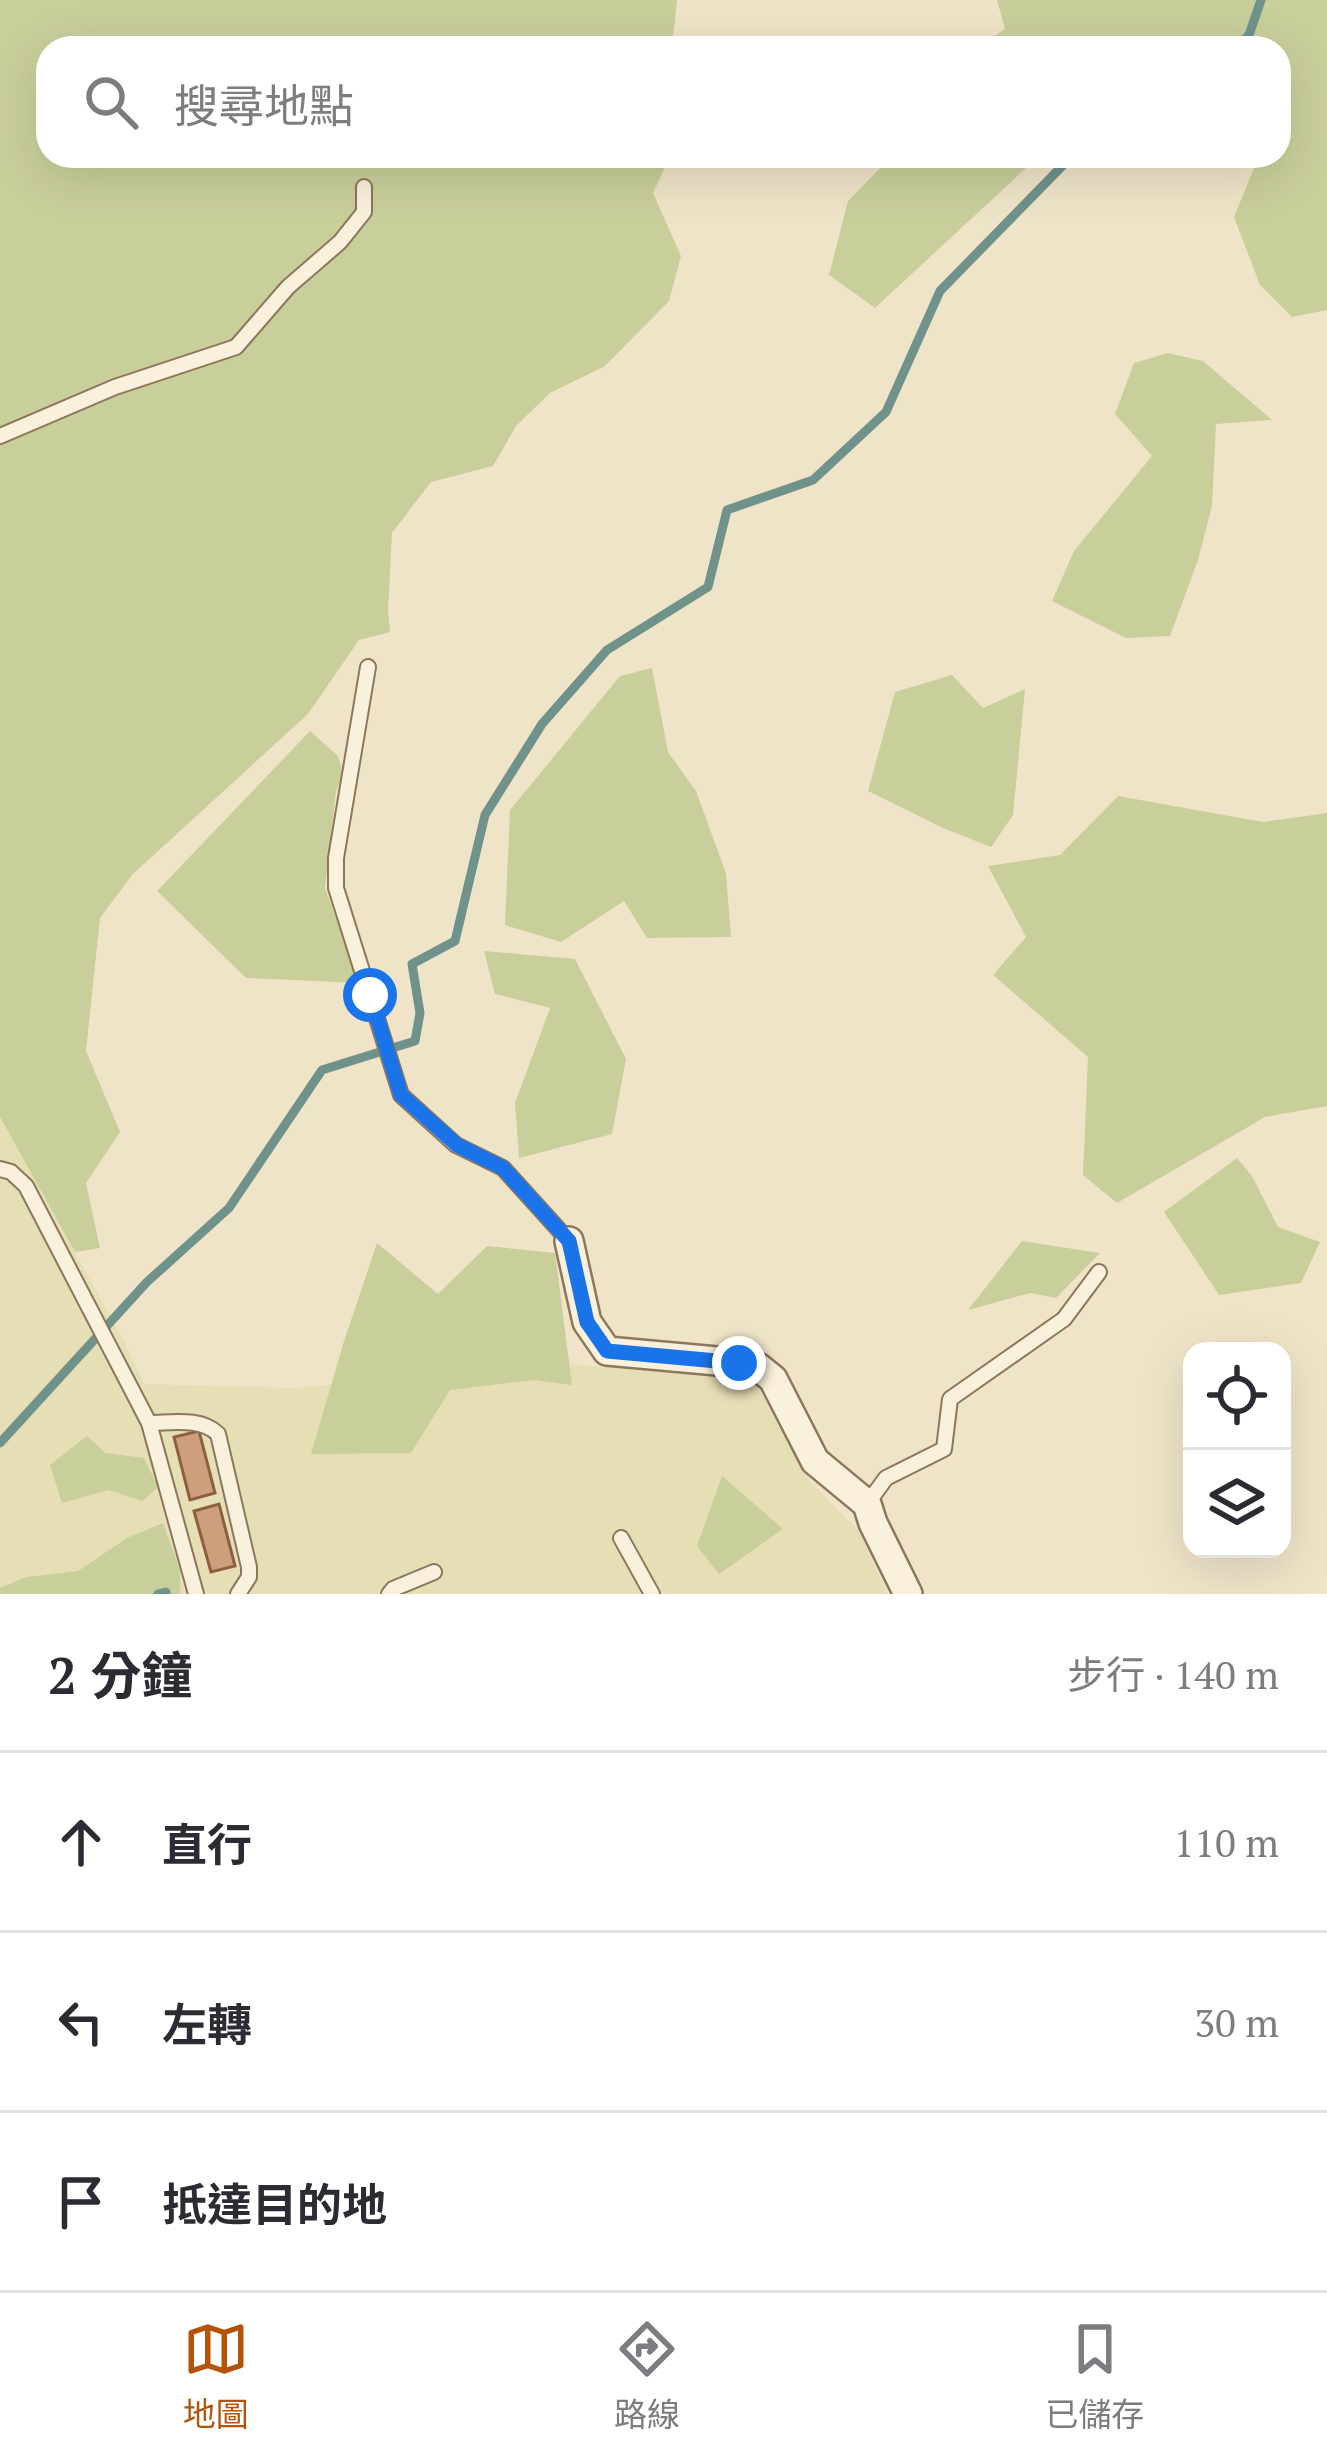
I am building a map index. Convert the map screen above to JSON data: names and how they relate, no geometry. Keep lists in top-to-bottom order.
{
  "page": {
    "search": "搜尋地點",
    "heading": ["2 分鐘", "步行 · 140 m"],
    "list": [
      ["直行", "110 m"],
      ["左轉", "30 m"],
      "抵達目的地"
    ],
    "nav": ["地圖", "路線", "已儲存"]
  }
}
